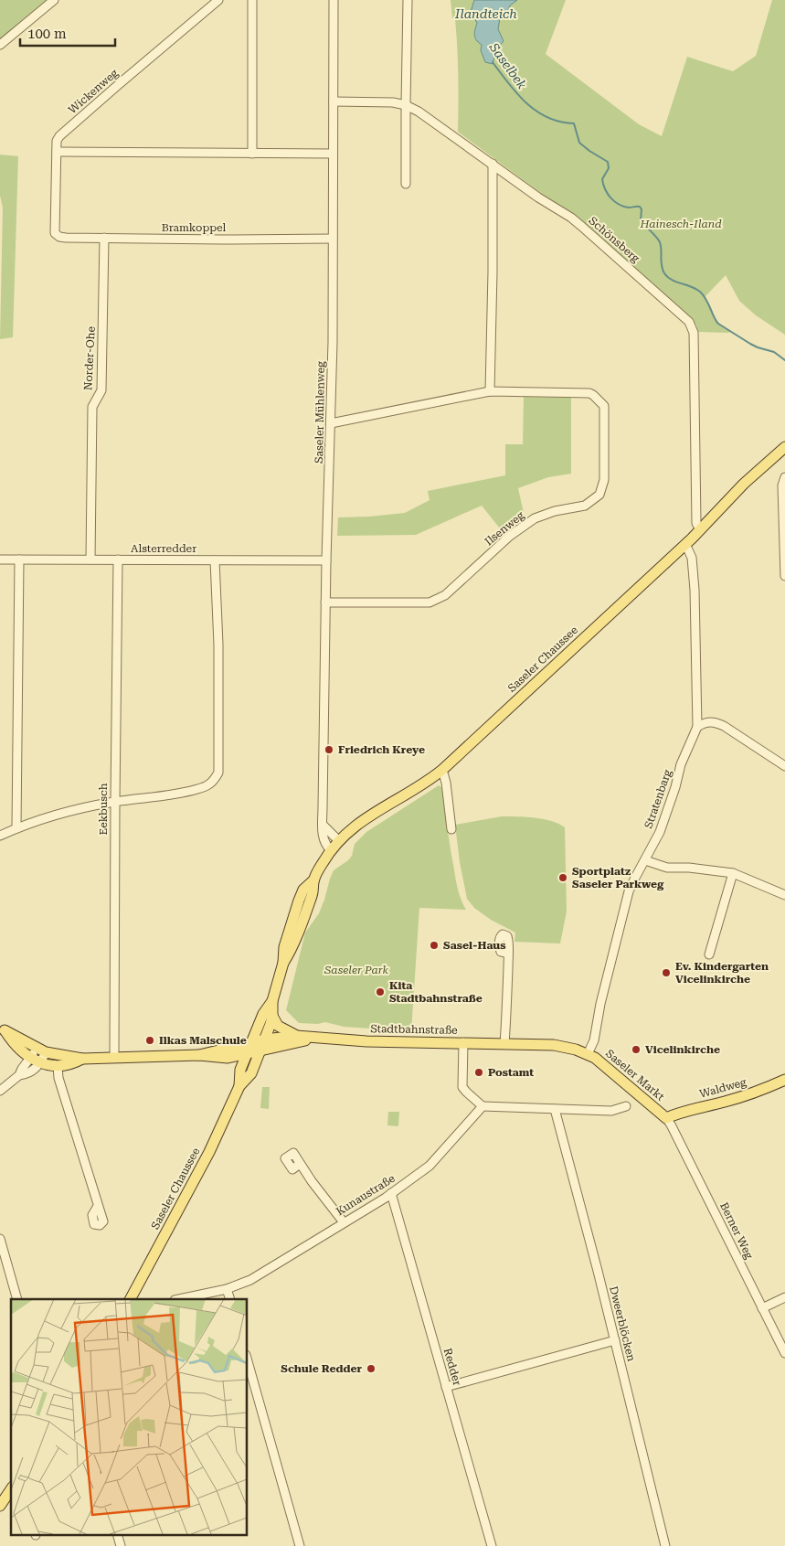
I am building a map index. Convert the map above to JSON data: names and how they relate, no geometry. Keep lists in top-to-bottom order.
{
  "streets": {
    "main road": [
      "Saseler Chaussee",
      "Stadtbahnstraße",
      "Saseler Markt",
      "Waldweg"
    ],
    "street": [
      "Wickenweg",
      "Bramkoppel",
      "Schönsberg",
      "Norder-Ohe",
      "Saseler Mühlenweg",
      "Ilsenweg",
      "Alsterredder",
      "Stratenbarg",
      "Eekbusch",
      "Kunaustraße",
      "Berner Weg",
      "Dweerblöcken",
      "Redder"
    ]
  },
  "crossings": [
    ["Wickenweg", "Bramkoppel"],
    ["Bramkoppel", "Norder-Ohe"],
    ["Bramkoppel", "Saseler Mühlenweg"],
    ["Schönsberg", "Saseler Mühlenweg"],
    ["Schönsberg", "Saseler Chaussee"],
    ["Norder-Ohe", "Alsterredder"],
    ["Saseler Mühlenweg", "Ilsenweg"],
    ["Saseler Mühlenweg", "Alsterredder"],
    ["Saseler Mühlenweg", "Saseler Chaussee"],
    ["Alsterredder", "Eekbusch"],
    ["Saseler Chaussee", "Stratenbarg"],
    ["Saseler Chaussee", "Stadtbahnstraße"],
    ["Stratenbarg", "Saseler Markt"],
    ["Eekbusch", "Stadtbahnstraße"],
    ["Stadtbahnstraße", "Saseler Markt"],
    ["Saseler Markt", "Waldweg"],
    ["Saseler Markt", "Berner Weg"],
    ["Waldweg", "Berner Weg"],
    ["Kunaustraße", "Redder"]
  ],
  "water": ["Ilandteich", "Saselbek"],
  "parks": ["Hainesch-Iland", "Saseler Park"],
  "places": [
    "Friedrich Kreye",
    "Sportplatz Saseler Parkweg",
    "Sasel-Haus",
    "Ev. Kindergarten Vicelinkirche",
    "Kita Stadtbahnstraße",
    "Ilkas Malschule",
    "Vicelinkirche",
    "Postamt",
    "Schule Redder"
  ],
  "scale_bar": "100 m"
}
